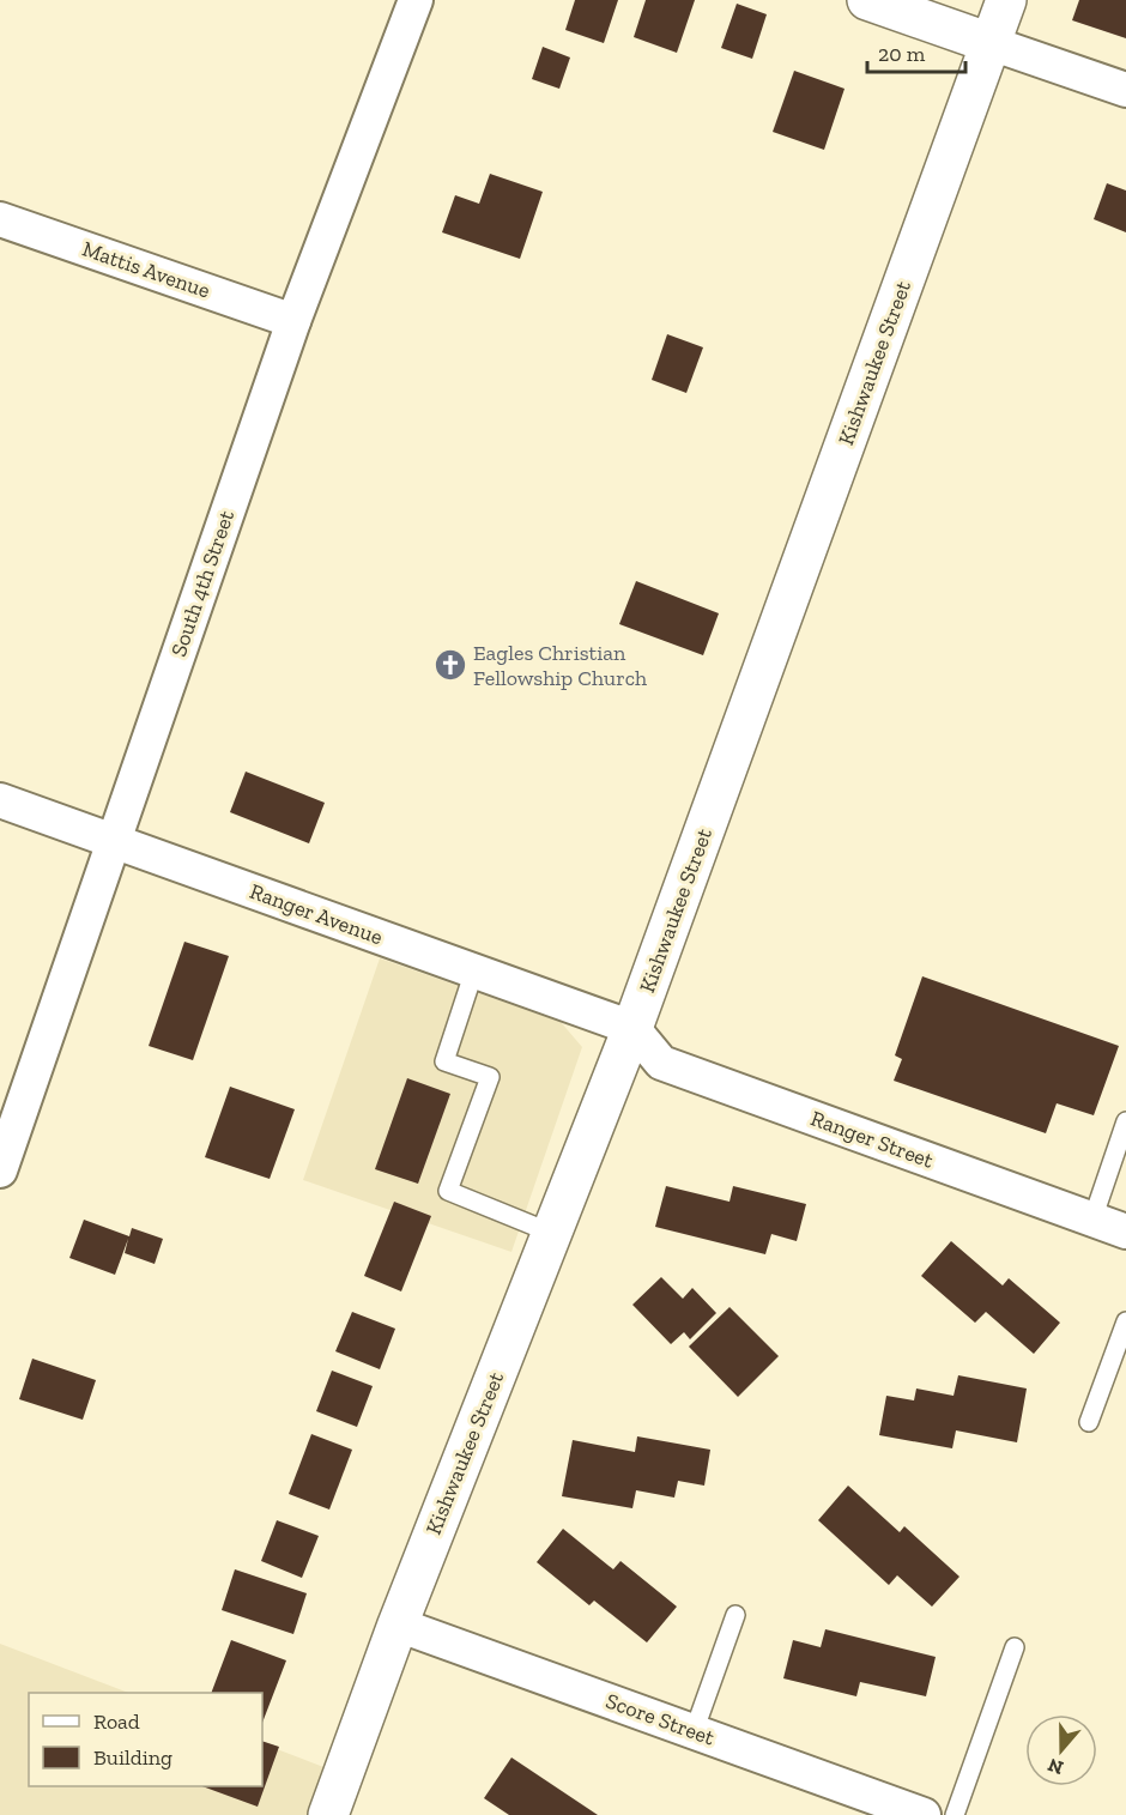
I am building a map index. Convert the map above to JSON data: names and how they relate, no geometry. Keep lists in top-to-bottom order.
{
  "streets": {
    "street": [
      "Mattis Avenue",
      "Kishwaukee Street",
      "South 4th Street",
      "Ranger Avenue",
      "Ranger Street",
      "Score Street"
    ]
  },
  "crossings": [
    ["Mattis Avenue", "South 4th Street"],
    ["Kishwaukee Street", "Ranger Avenue"],
    ["Kishwaukee Street", "Ranger Street"],
    ["Kishwaukee Street", "Score Street"],
    ["South 4th Street", "Ranger Avenue"],
    ["Ranger Avenue", "Ranger Street"]
  ],
  "places": {
    "church": ["Eagles Christian Fellowship Church"]
  },
  "legend": ["Road", "Building"],
  "scale_bar": "20 m",
  "north": "bottom"
}
